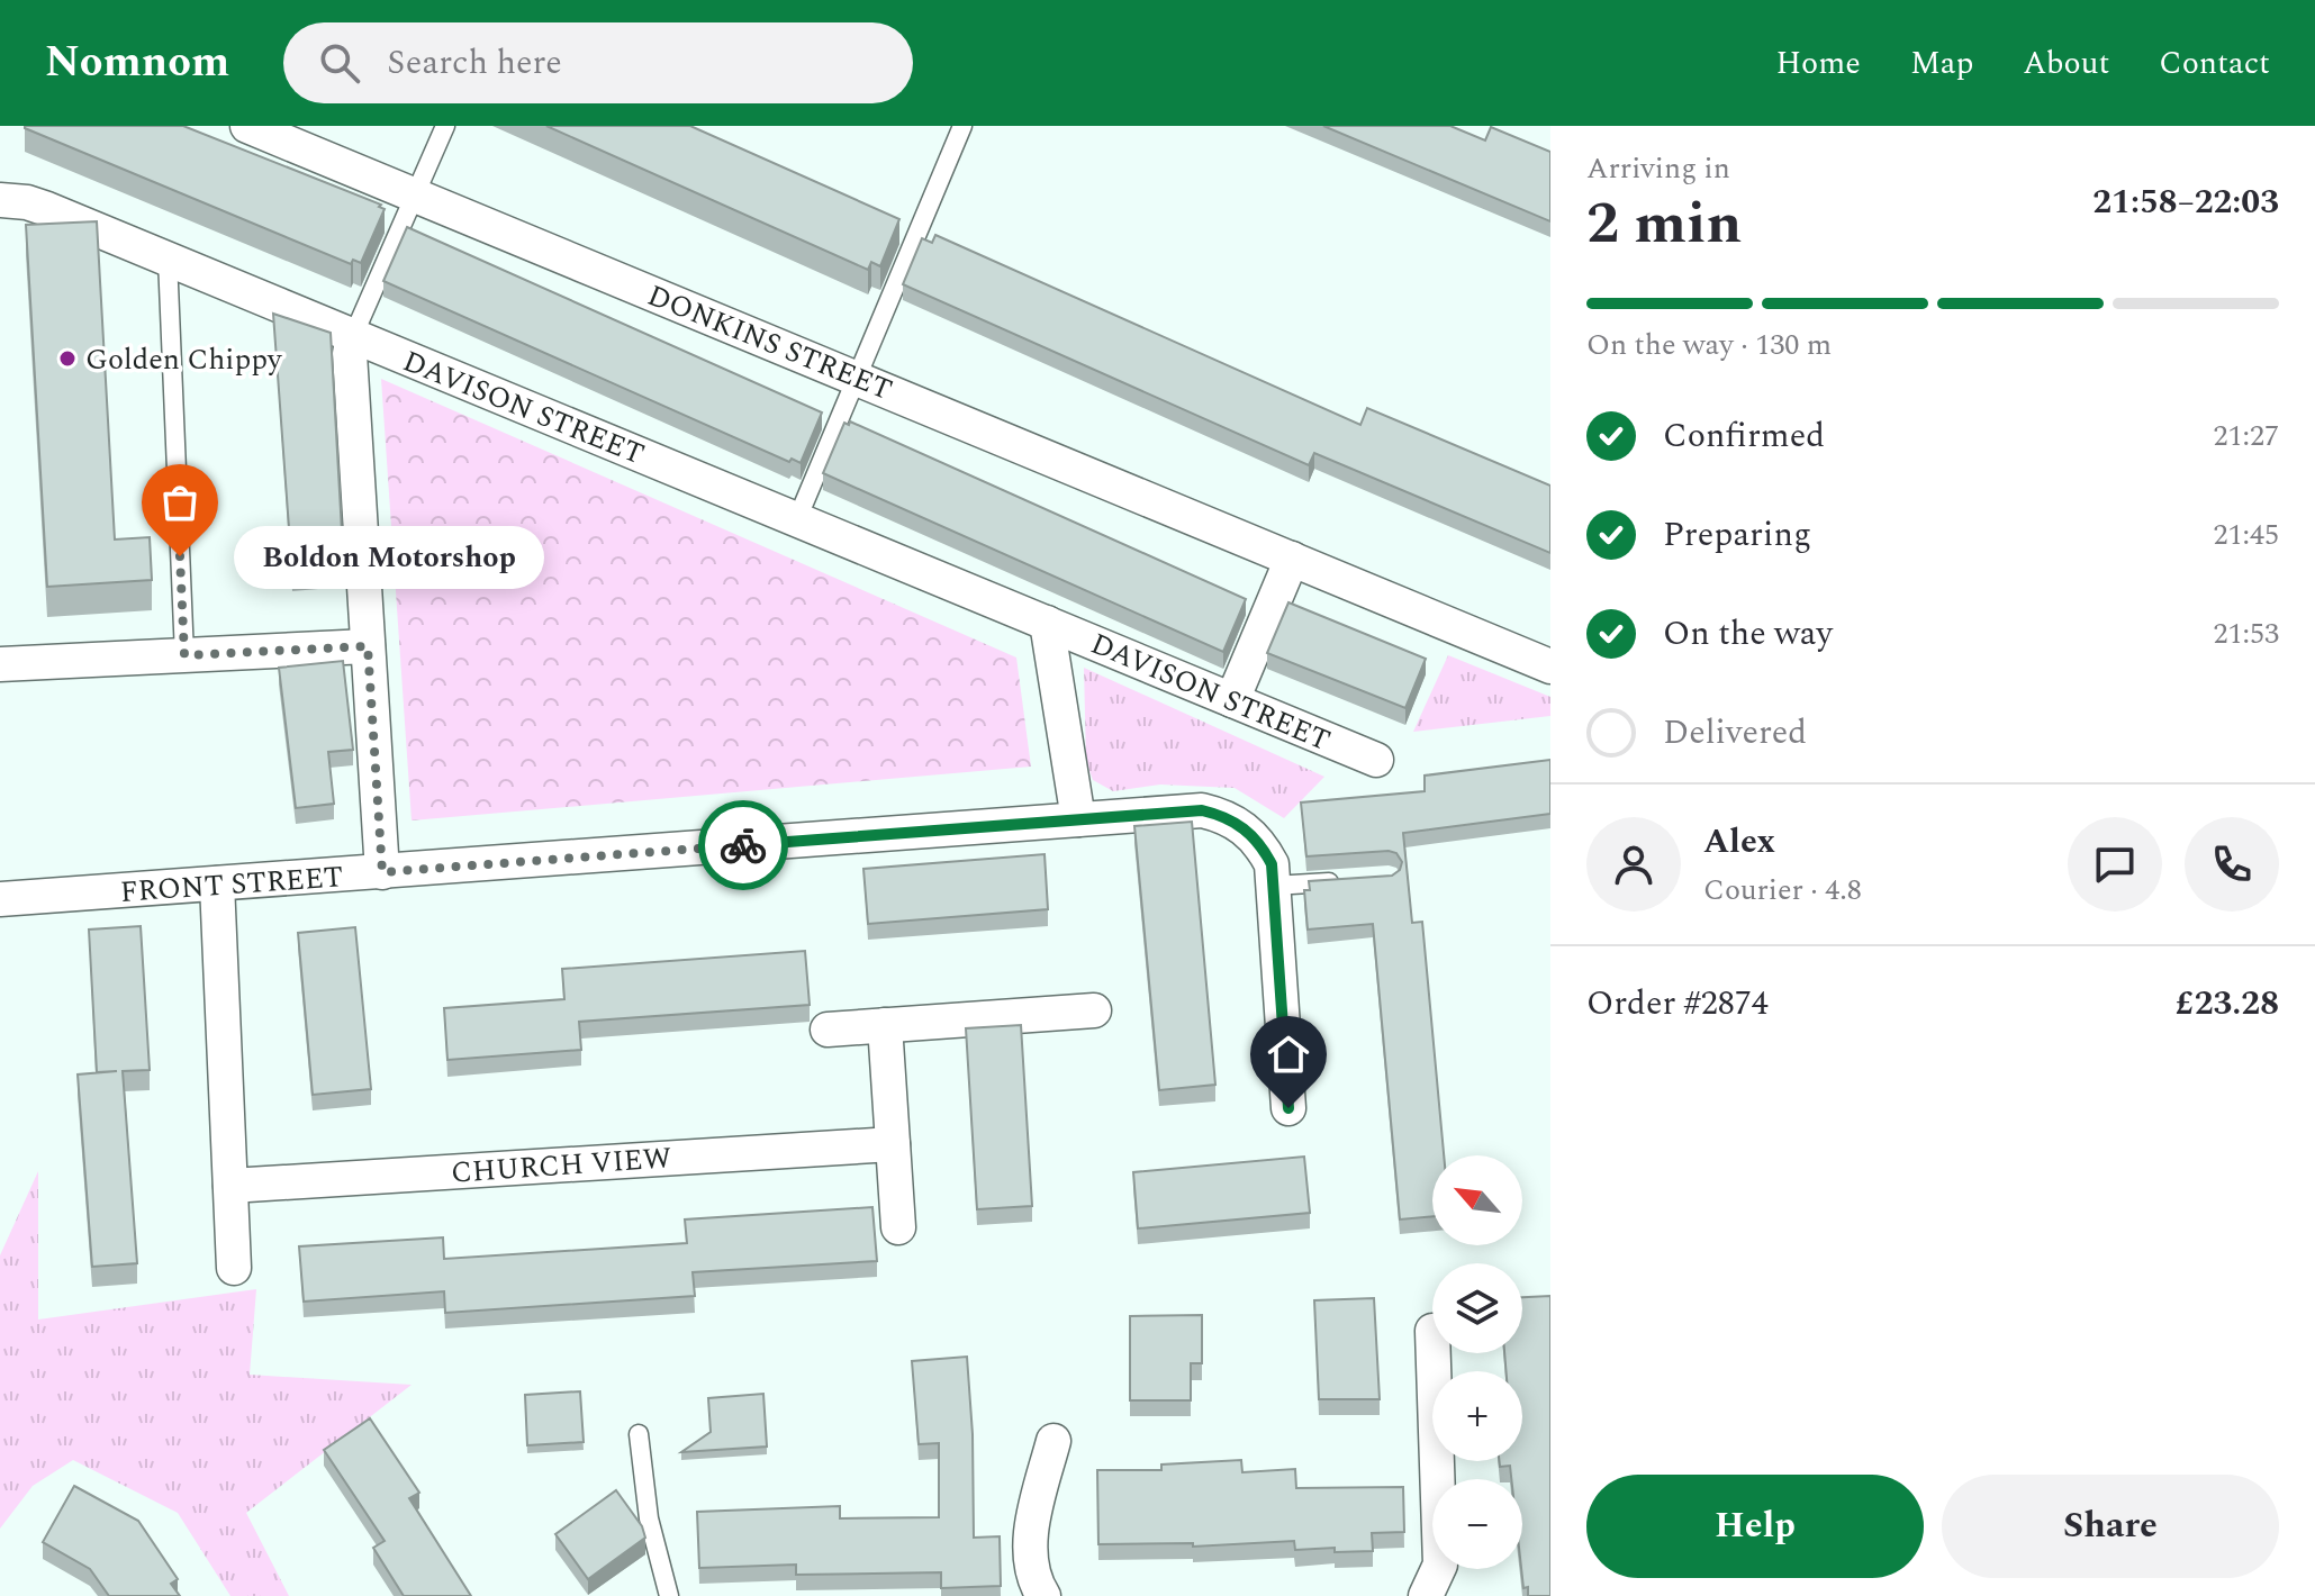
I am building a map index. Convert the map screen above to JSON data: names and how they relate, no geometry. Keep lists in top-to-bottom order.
{
  "streets": {
    "street": [
      "DONKINS STREET",
      "DAVISON STREET",
      "FRONT STREET",
      "CHURCH VIEW"
    ]
  },
  "crossings": [
    ["DAVISON STREET", "FRONT STREET"]
  ],
  "places": ["Golden Chippy", "Boldon Motorshop"],
  "north": "top left",
  "page": {
    "header": "Nomnom",
    "search": "Search here",
    "nav": [
      "Home",
      "Map",
      "About",
      "Contact"
    ],
    "heading": ["2 min", "Arriving in", "21:58–22:03"],
    "panel": [
      "Alex",
      "Courier · 4.8",
      "Order #2874",
      "£23.28"
    ],
    "bar": "On the way · 130 m",
    "list": [
      ["Confirmed", "21:27"],
      ["Preparing", "21:45"],
      ["On the way", "21:53"],
      "Delivered"
    ],
    "bubble": "Boldon Motorshop",
    "map_buttons": ["+", "−"],
    "buttons": ["Help", "Share"]
  }
}
